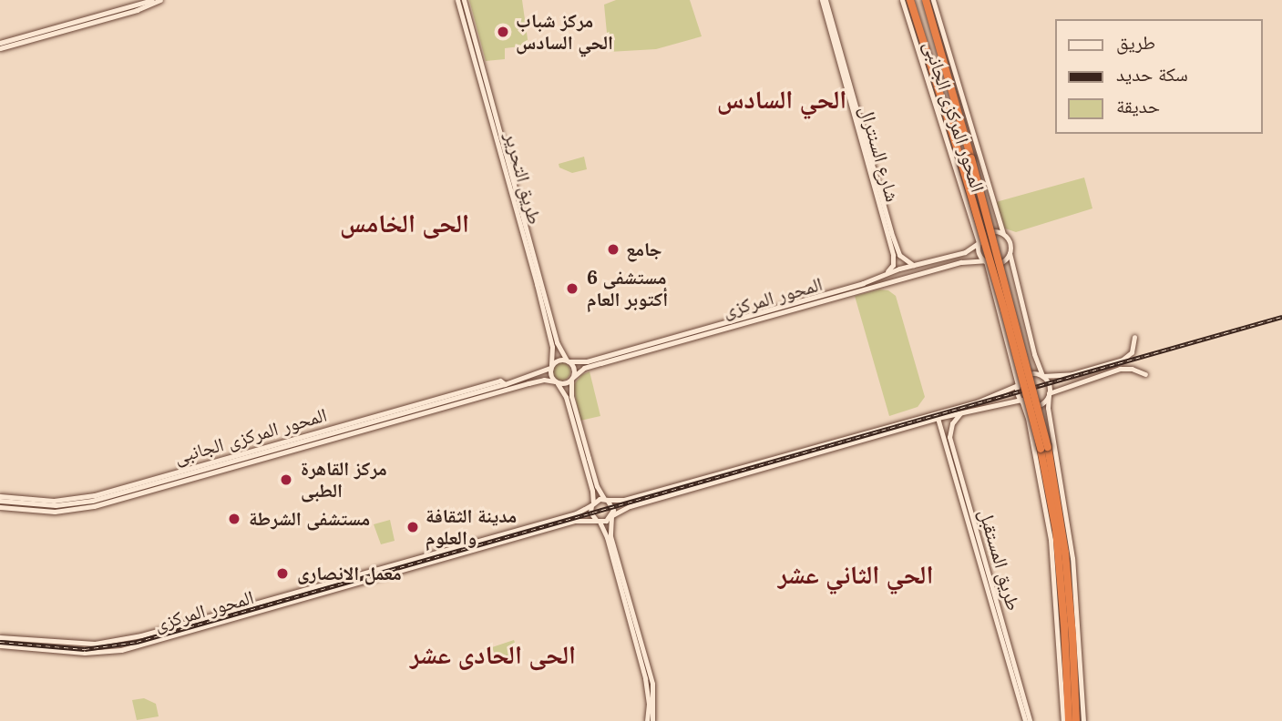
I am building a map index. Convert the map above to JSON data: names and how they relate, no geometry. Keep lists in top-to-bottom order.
{
  "streets": {
    "main road": [
      "المحور المركزى الجانبى",
      "شارع السنترال",
      "طريق التحرير",
      "المحور المركزى",
      "طريق المستقبل"
    ]
  },
  "crossings": [
    ["المحور المركزى الجانبى", "المحور المركزى"],
    ["طريق التحرير", "المحور المركزى"]
  ],
  "districts": [
    "الحي السادس",
    "الحى الخامس",
    "الحي الثاني عشر",
    "الحى الحادى عشر"
  ],
  "places": [
    "مركز شباب الحي السادس",
    "جامع",
    "مستشفى 6 أكتوبر العام",
    "مركز القاهرة الطبى",
    "مستشفى الشرطة",
    "مدينة الثقافة والعلوم",
    "معمل الانصارى"
  ],
  "legend": ["طريق", "سكة حديد", "حديقة"]
}
